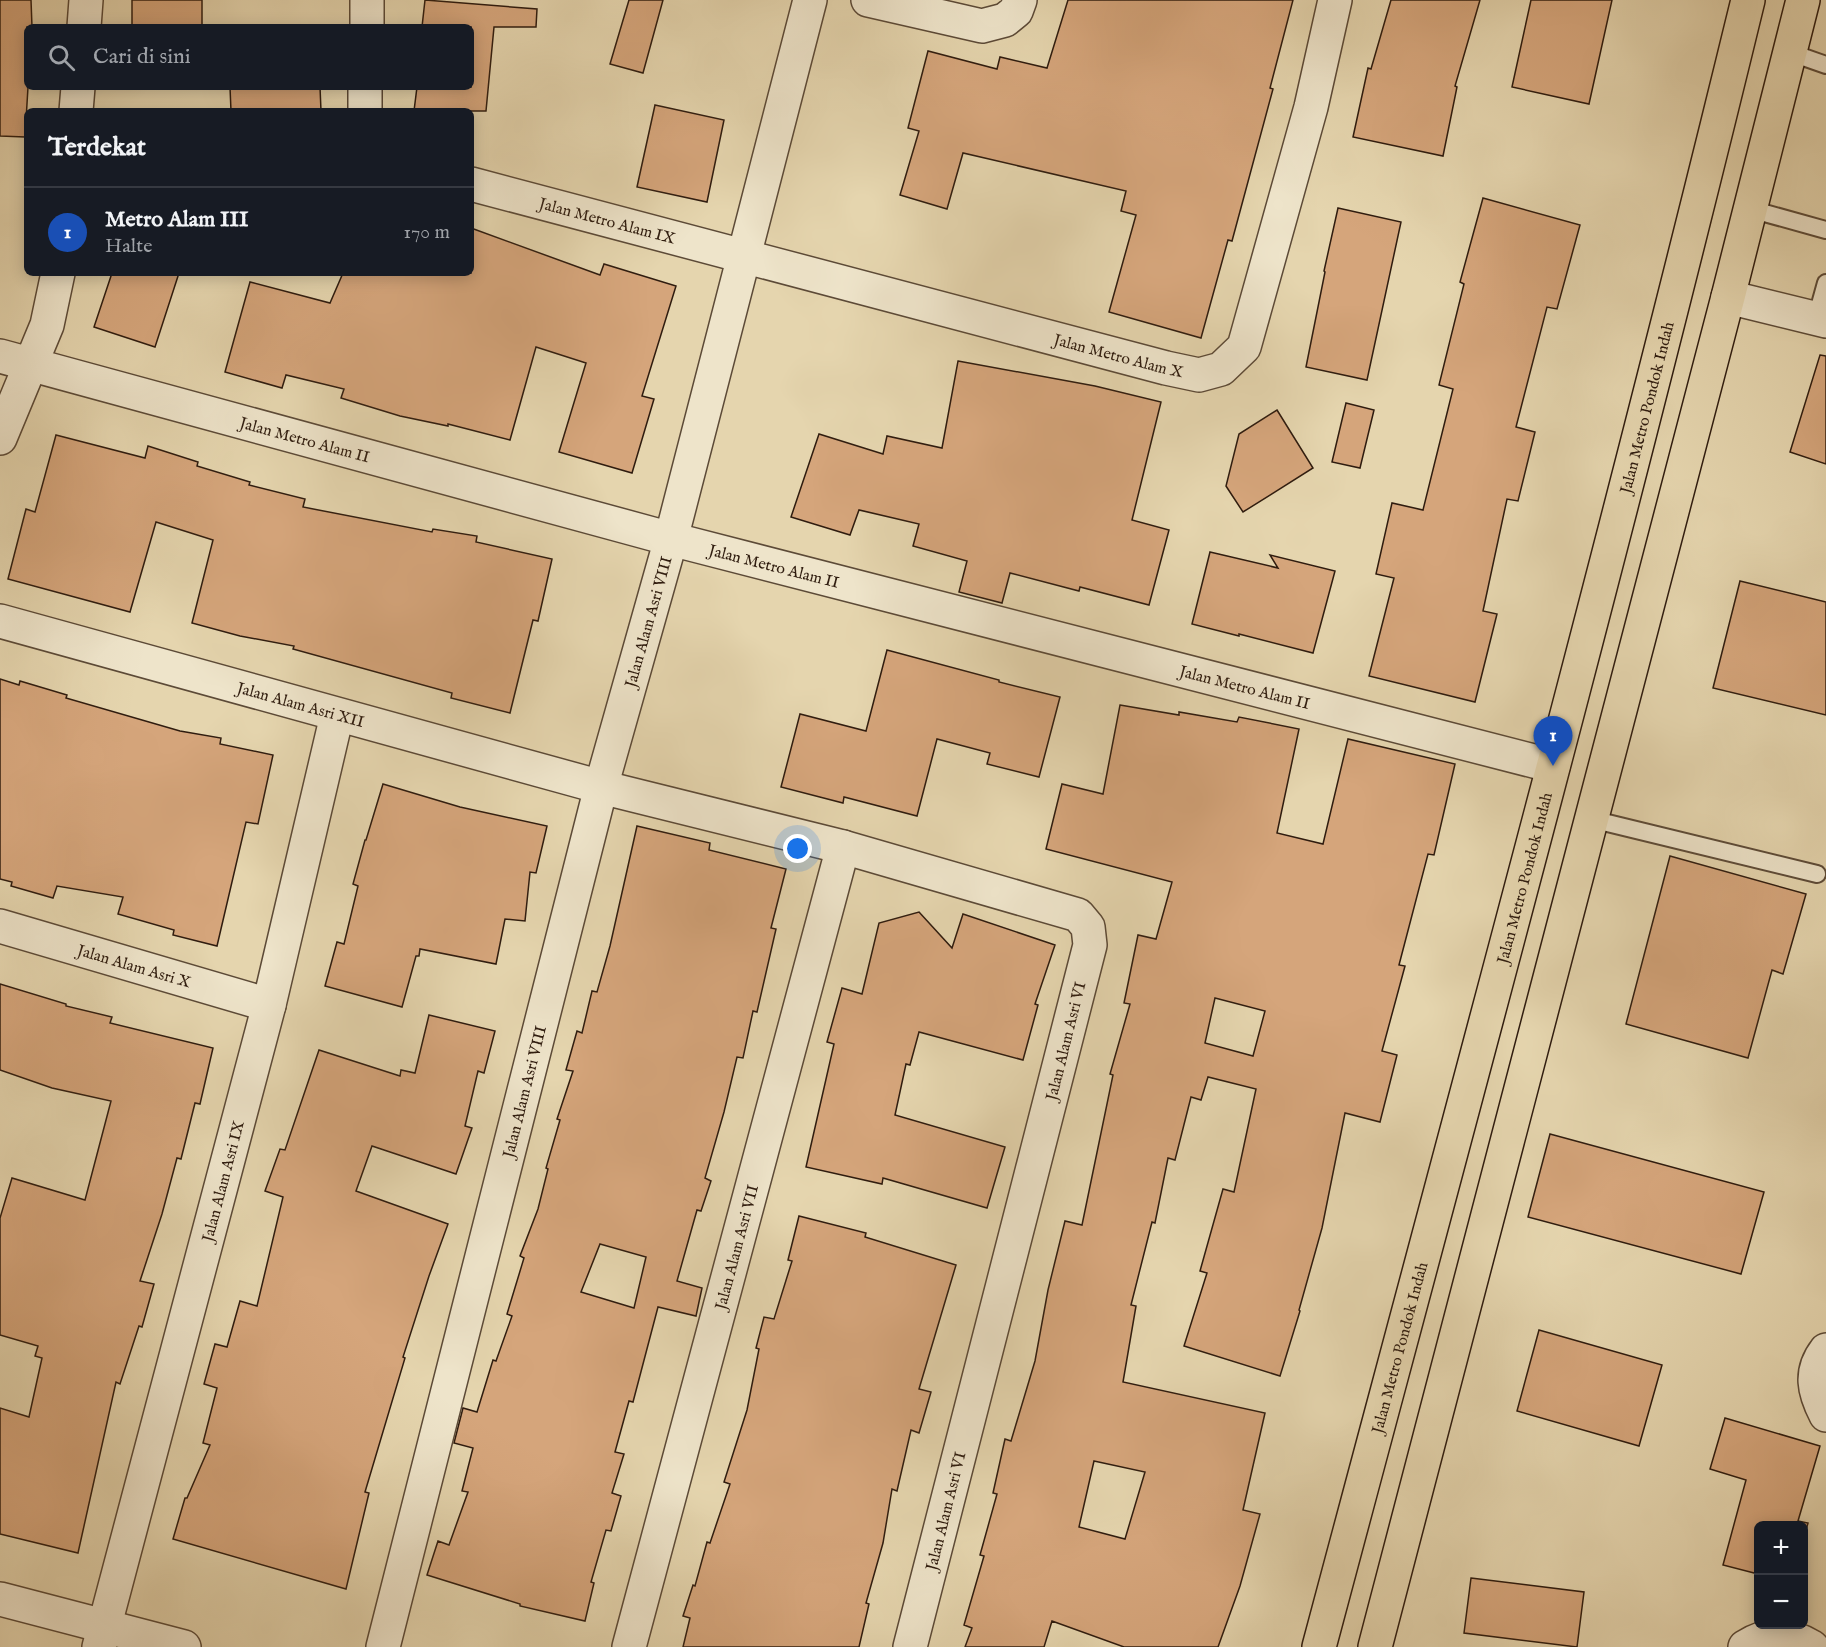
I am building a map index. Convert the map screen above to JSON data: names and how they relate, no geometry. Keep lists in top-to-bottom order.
{
  "streets": {
    "highway": ["Jalan Metro Pondok Indah"],
    "street": [
      "Jalan Metro Alam IX",
      "Jalan Metro Alam X",
      "Jalan Metro Alam II",
      "Jalan Alam Asri VIII",
      "Jalan Alam Asri XII",
      "Jalan Alam Asri X",
      "Jalan Alam Asri VI",
      "Jalan Alam Asri IX",
      "Jalan Alam Asri VII"
    ]
  },
  "crossings": [
    ["Jalan Metro Alam IX", "Jalan Metro Alam X"],
    ["Jalan Metro Pondok Indah", "Jalan Metro Alam II"],
    ["Jalan Metro Alam II", "Jalan Alam Asri VIII"],
    ["Jalan Alam Asri VIII", "Jalan Alam Asri XII"],
    ["Jalan Alam Asri VIII", "Jalan Alam Asri VI"],
    ["Jalan Alam Asri XII", "Jalan Alam Asri VI"],
    ["Jalan Alam Asri XII", "Jalan Alam Asri IX"],
    ["Jalan Alam Asri X", "Jalan Alam Asri IX"],
    ["Jalan Alam Asri VI", "Jalan Alam Asri VII"]
  ],
  "page": {
    "search": "Cari di sini",
    "heading": "Terdekat",
    "list": [
      {
        "mark": "1",
        "name": "Metro Alam III",
        "note": "Halte",
        "value": "170 m"
      }
    ],
    "pins": "1",
    "map_buttons": ["+", "−"]
  }
}
